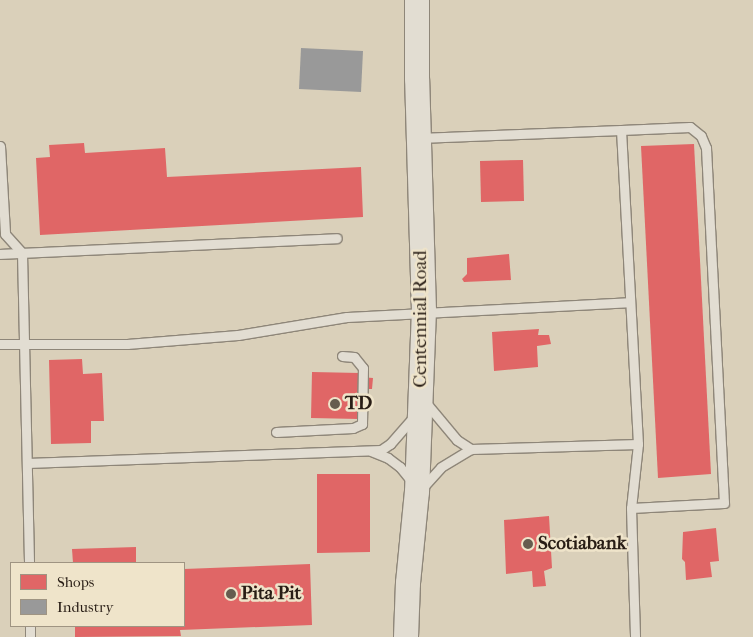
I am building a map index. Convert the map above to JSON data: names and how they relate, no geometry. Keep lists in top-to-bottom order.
{
  "streets": {
    "street": ["Centennial Road"]
  },
  "places": ["TD", "Scotiabank", "Pita Pit"],
  "legend": ["Shops", "Industry"]
}
